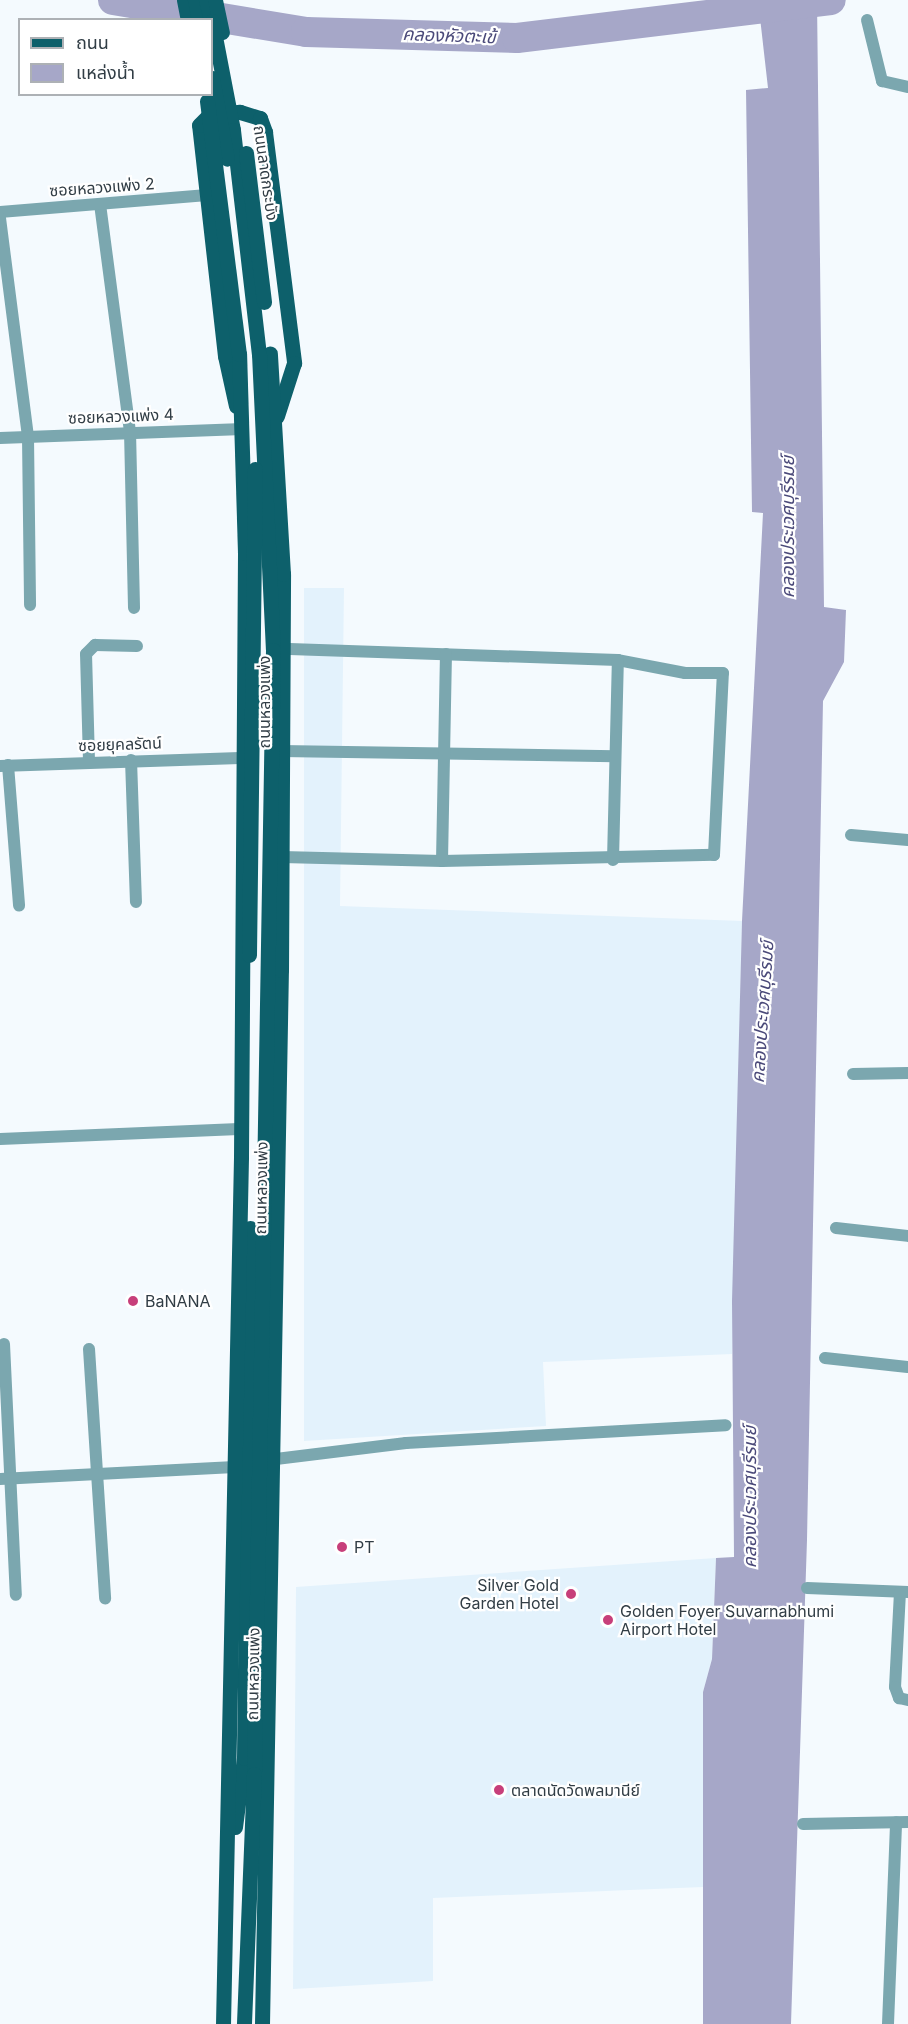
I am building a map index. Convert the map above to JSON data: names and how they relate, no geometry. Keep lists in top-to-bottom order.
{
  "streets": {
    "main road": ["ถนนลาดกระบัง", "ถนนหลวงแพ่ง"],
    "street": ["ซอยหลวงแพ่ง 2", "ซอยหลวงแพ่ง 4", "ซอยยุคลรัตน์"]
  },
  "crossings": [
    ["ถนนลาดกระบัง", "ถนนหลวงแพ่ง"],
    ["ซอยหลวงแพ่ง 4", "ถนนหลวงแพ่ง"],
    ["ถนนหลวงแพ่ง", "ซอยยุคลรัตน์"]
  ],
  "water": ["คลองหัวตะเข้", "คลองประเวศบุรีรมย์"],
  "places": [
    "BaNANA",
    "PT",
    "Silver Gold Garden Hotel",
    "Golden Foyer Suvarnabhumi Airport Hotel",
    "ตลาดนัดวัดพลมานีย์"
  ],
  "legend": ["ถนน", "แหล่งน้ำ"]
}
